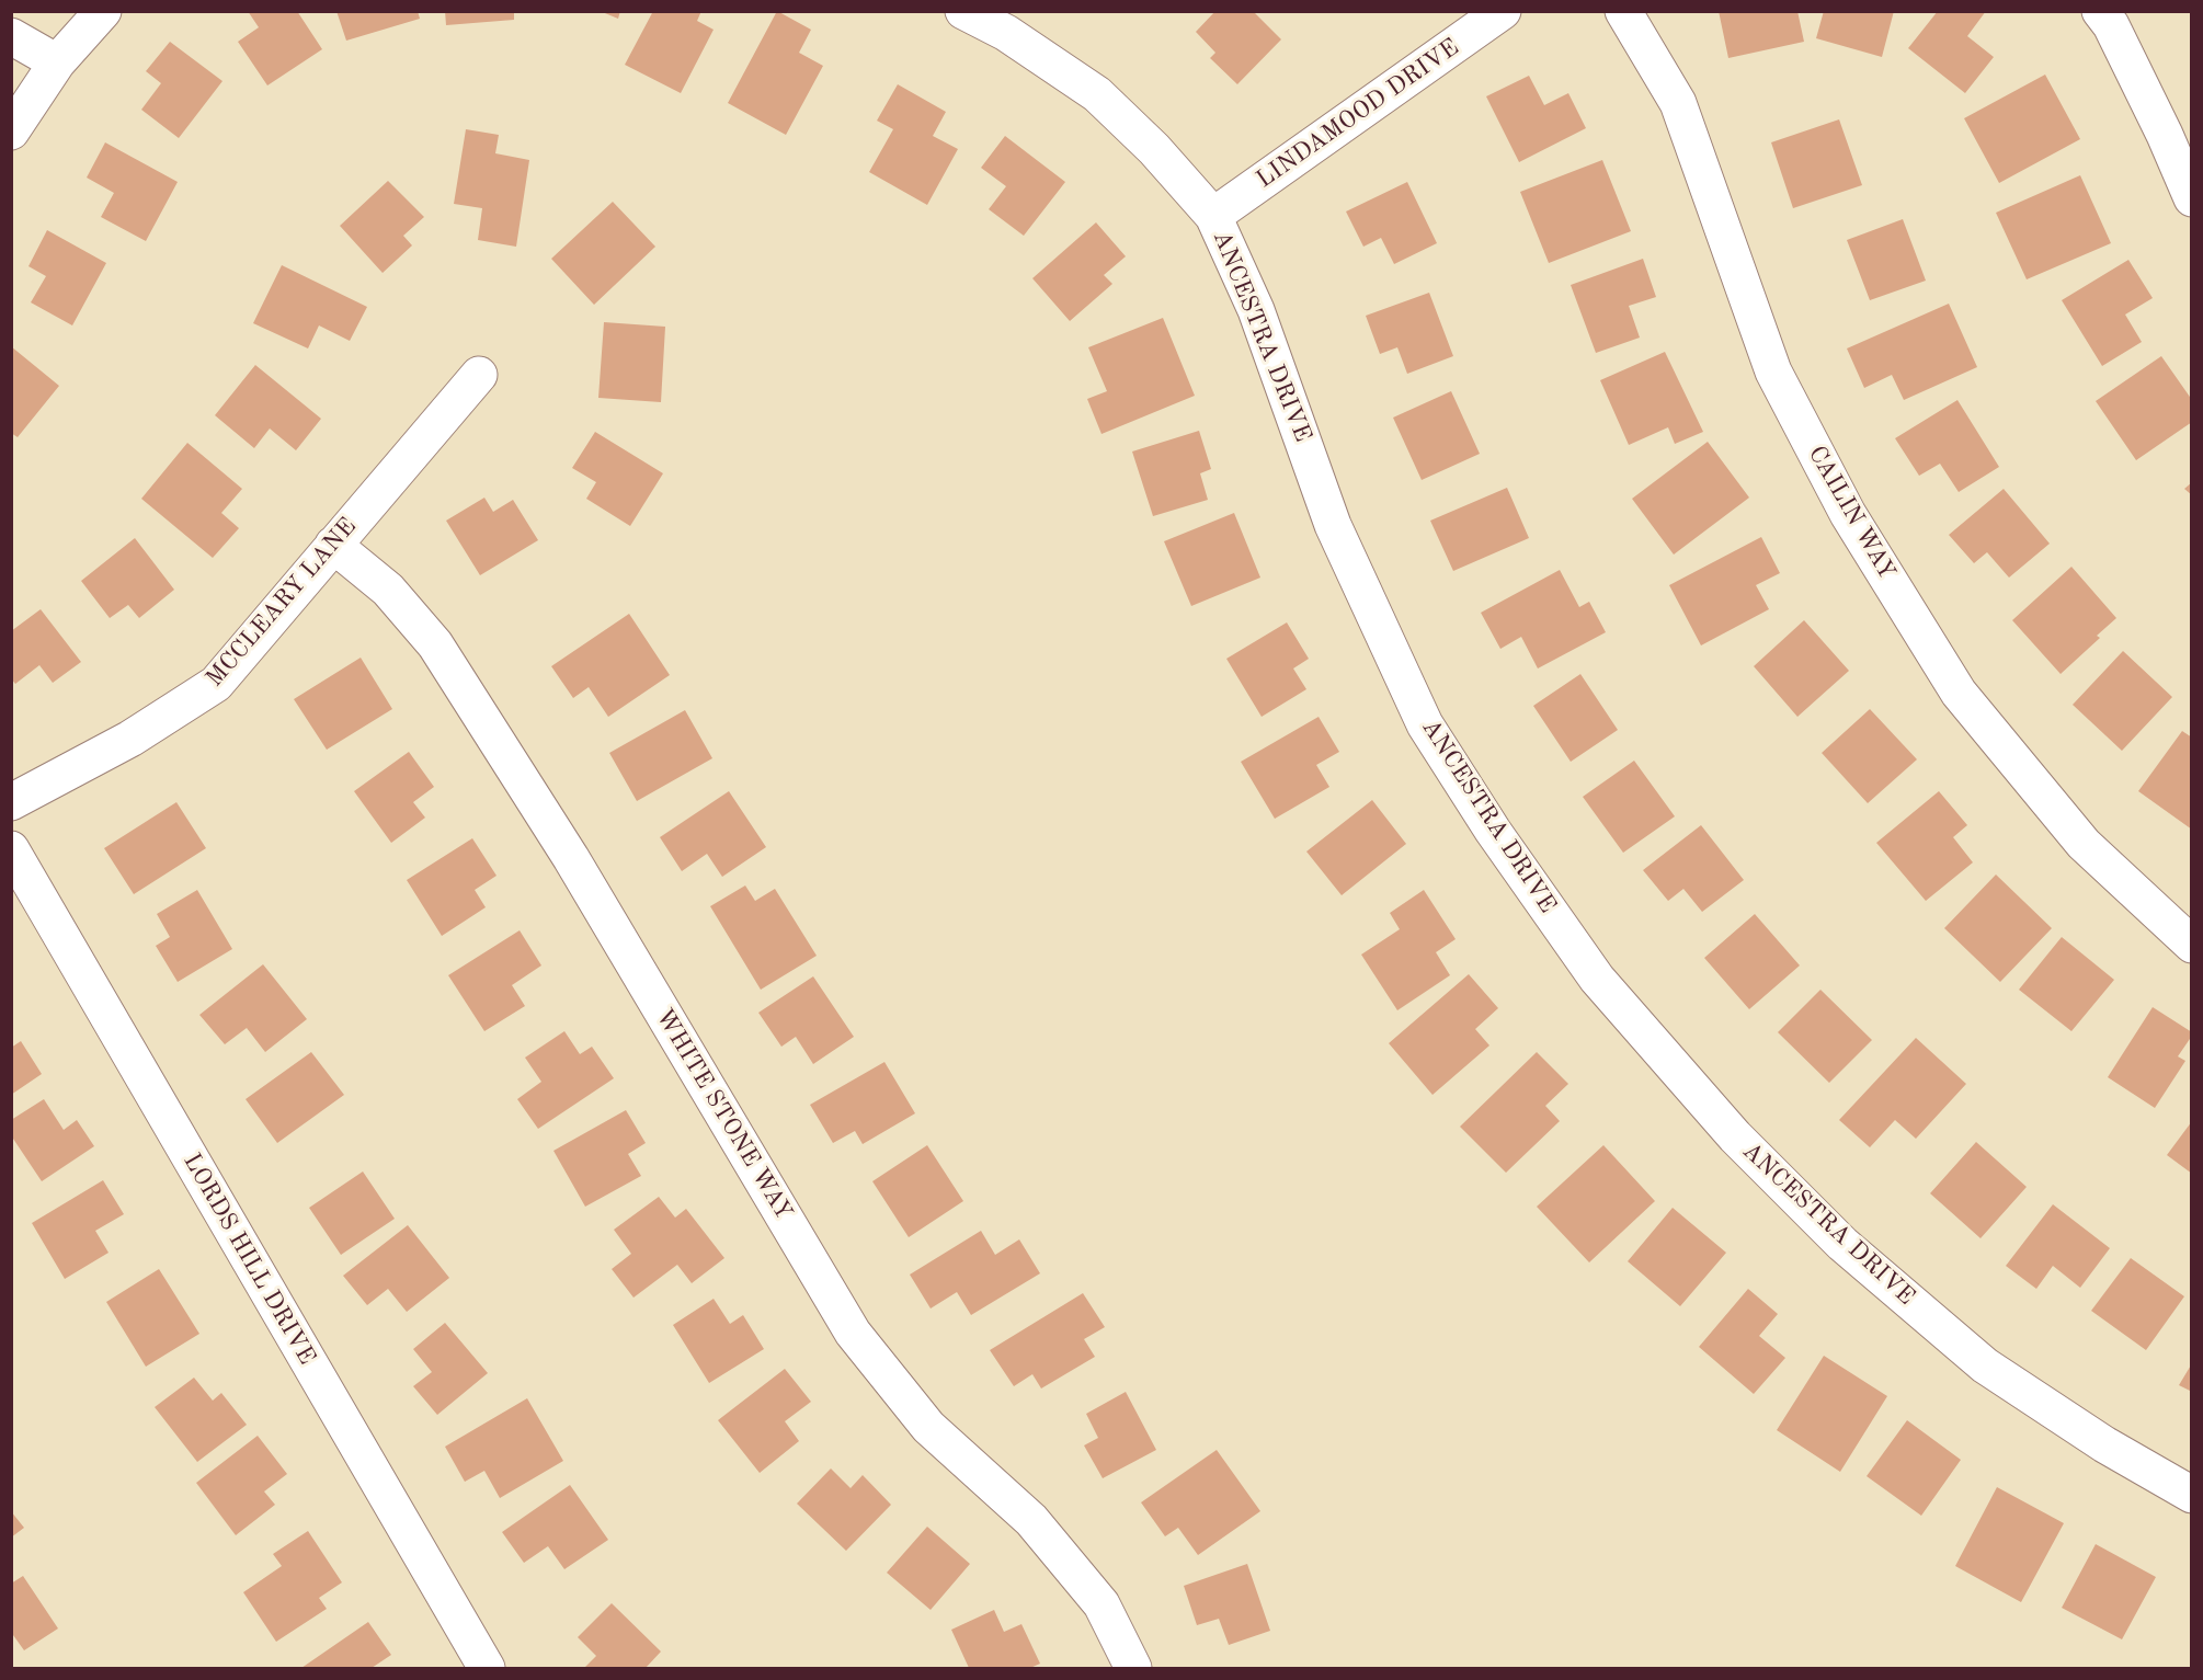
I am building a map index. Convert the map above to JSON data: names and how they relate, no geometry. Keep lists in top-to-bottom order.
{
  "streets": {
    "street": [
      "LINDAMOOD DRIVE",
      "ANCESTRA DRIVE",
      "CAILIN WAY",
      "MCCLEARY LANE",
      "WHITE STONE WAY",
      "LORDS HILL DRIVE"
    ]
  },
  "crossings": [
    ["LINDAMOOD DRIVE", "ANCESTRA DRIVE"],
    ["MCCLEARY LANE", "WHITE STONE WAY"]
  ]
}
